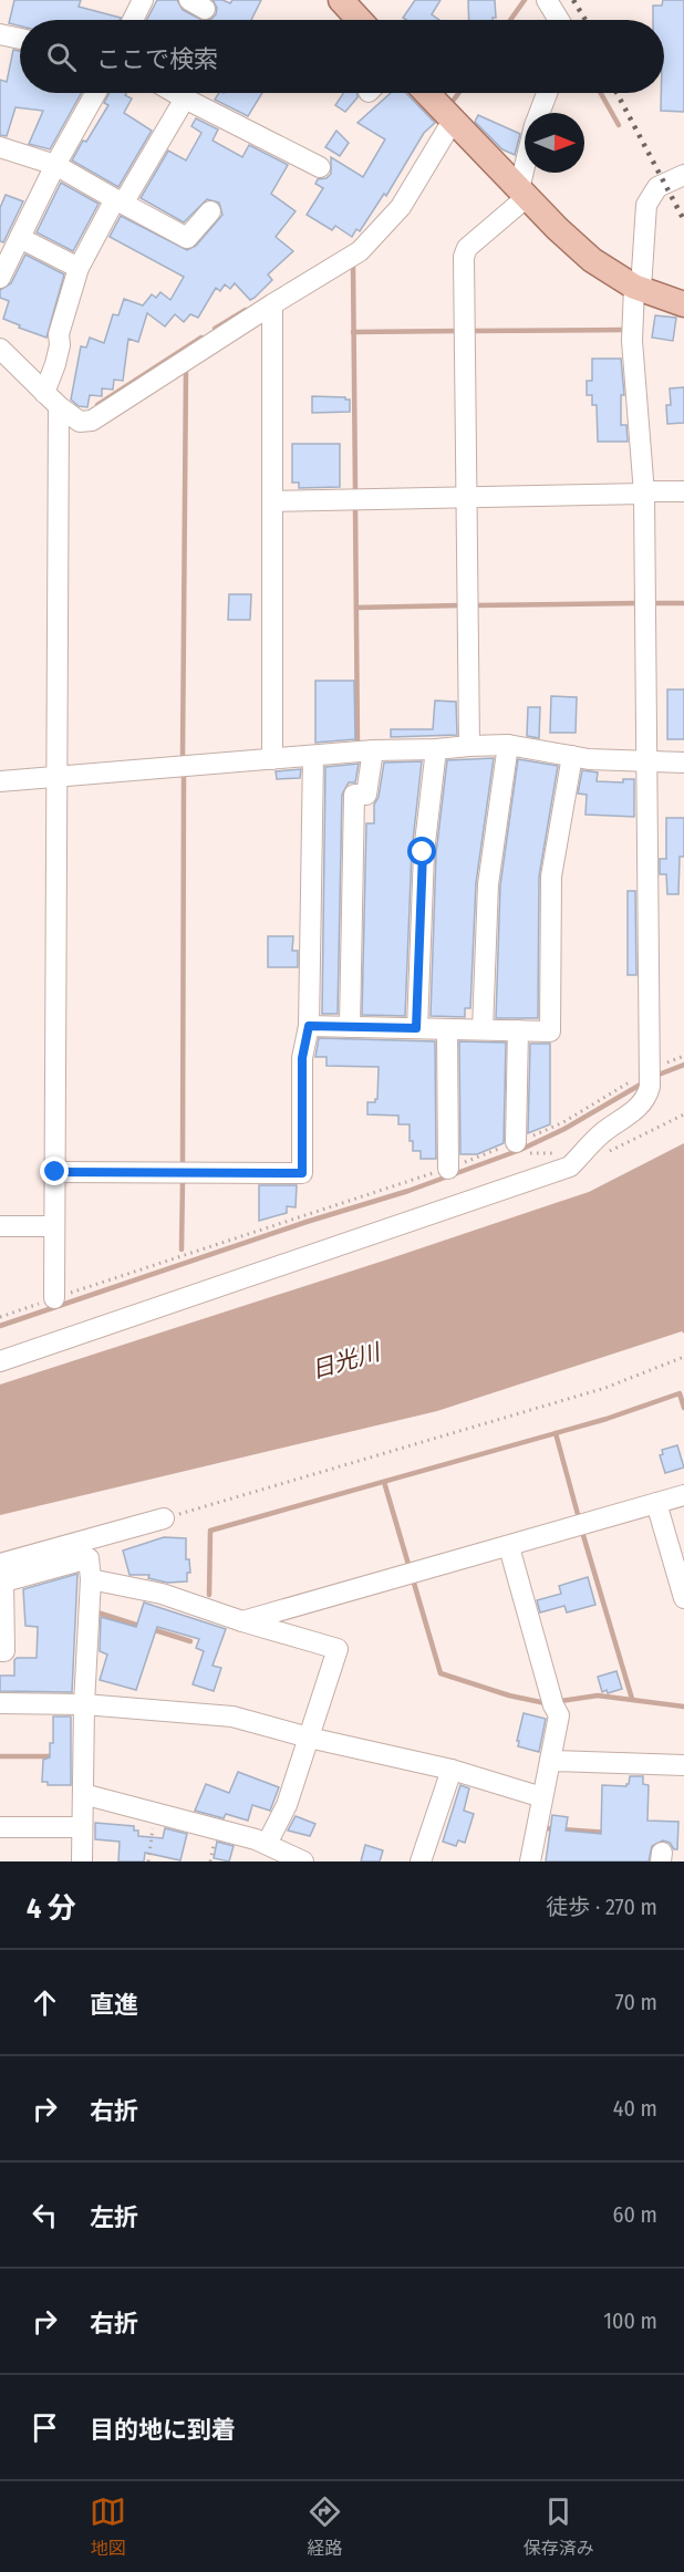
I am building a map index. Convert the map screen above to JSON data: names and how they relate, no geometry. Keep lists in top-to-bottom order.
{
  "water": ["日光川"],
  "north": "right",
  "page": {
    "search": "ここで検索",
    "heading": ["4 分", "徒歩 · 270 m"],
    "list": [
      ["直進", "70 m"],
      ["右折", "40 m"],
      ["左折", "60 m"],
      ["右折", "100 m"],
      "目的地に到着"
    ],
    "nav": ["地図", "経路", "保存済み"]
  }
}
